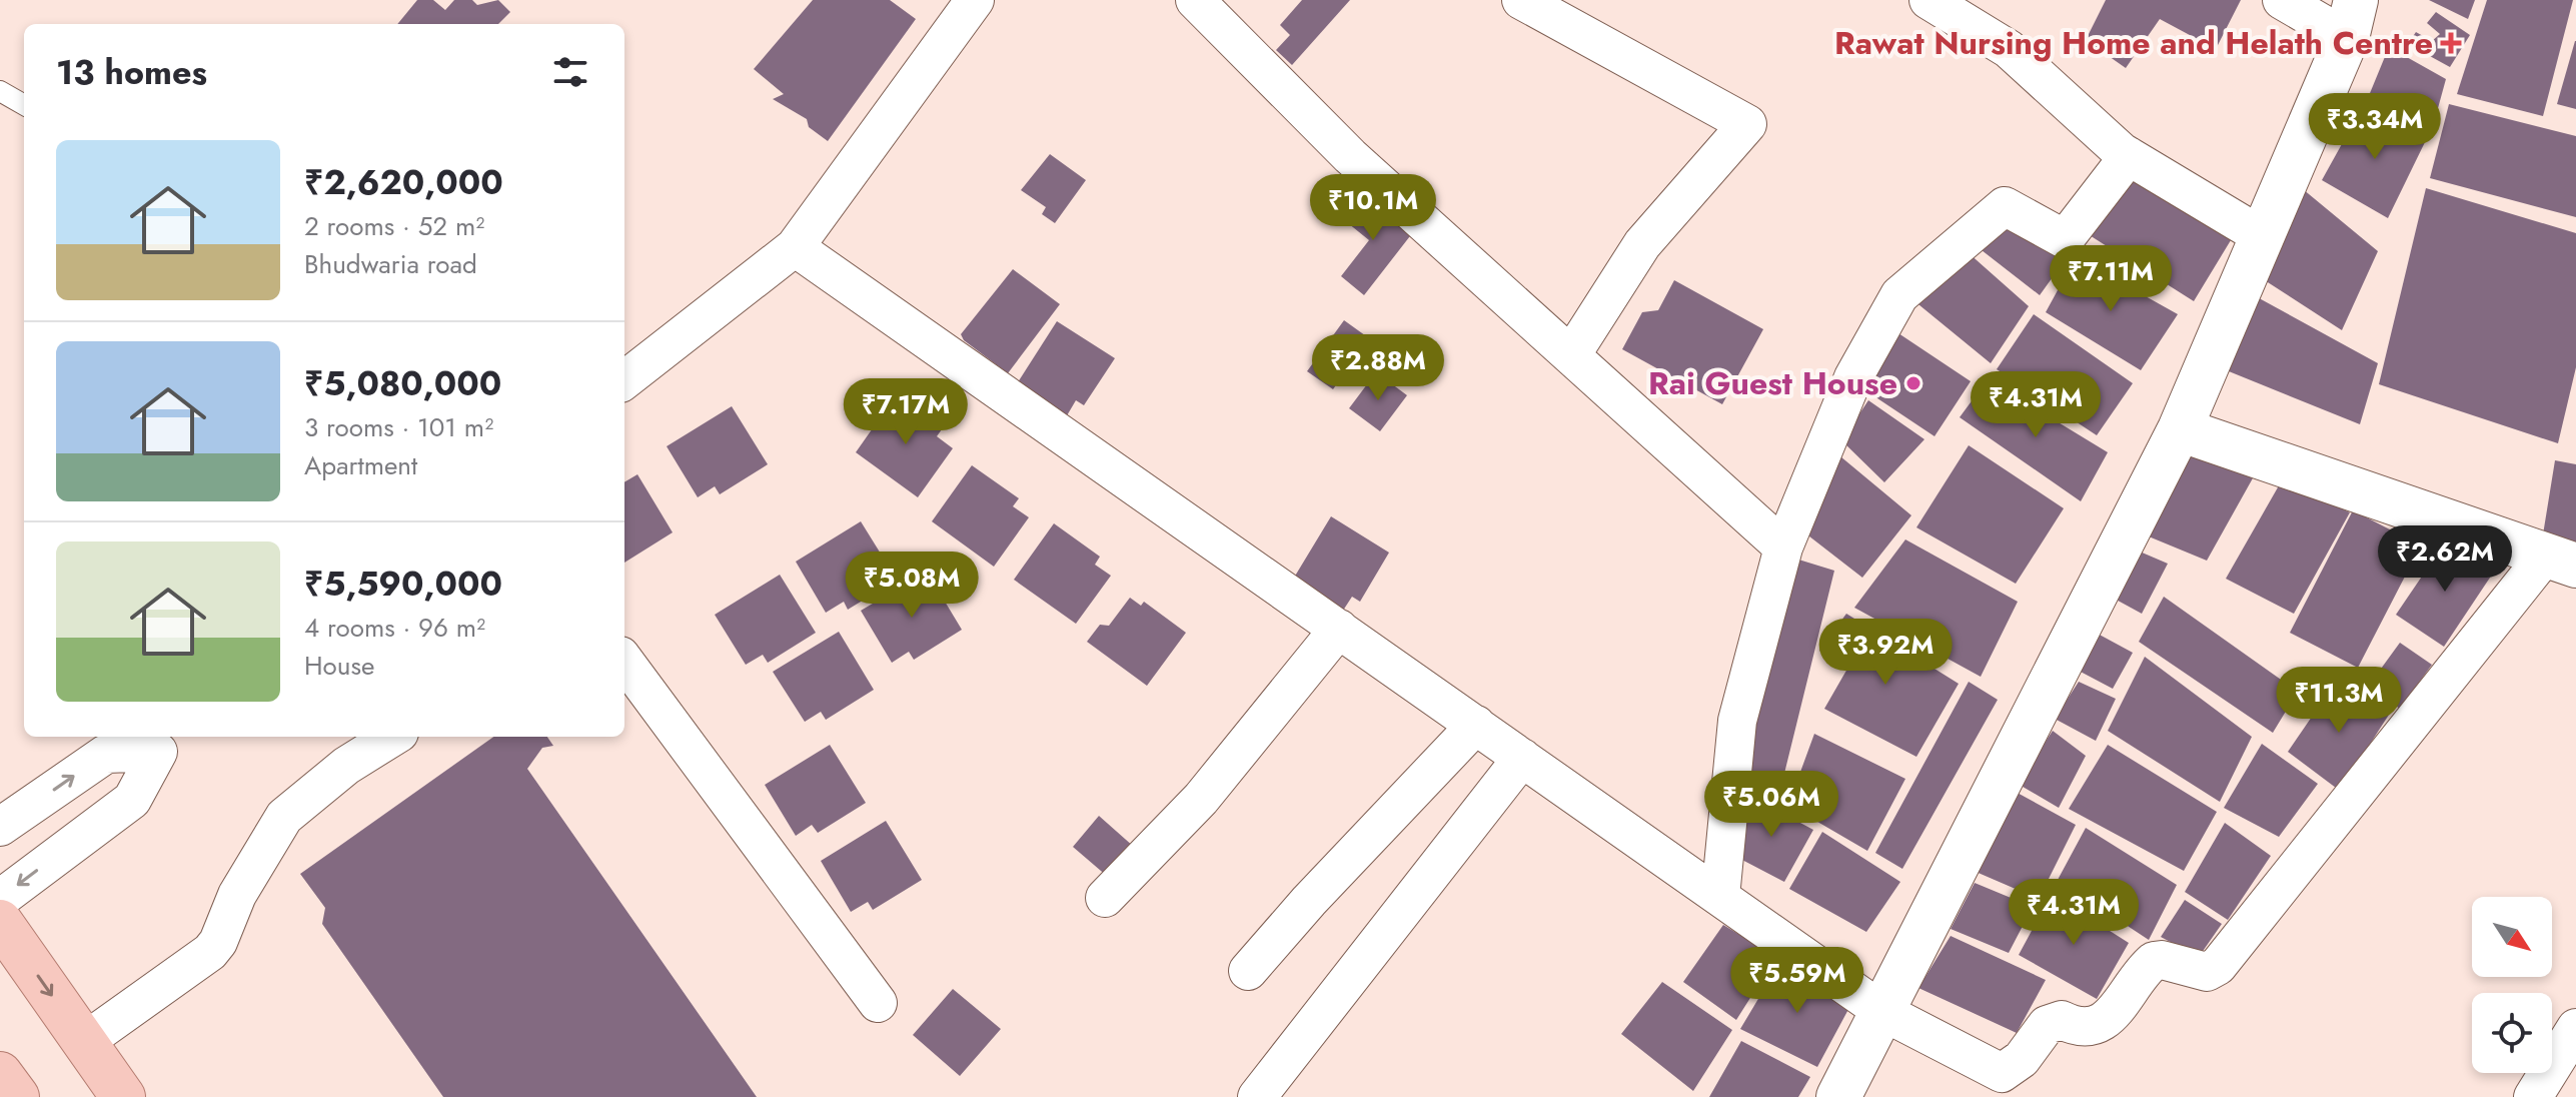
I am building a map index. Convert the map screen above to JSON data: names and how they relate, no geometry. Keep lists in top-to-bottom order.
{
  "places": {
    "health": ["Rawat Nursing Home and Helath Centre"],
    "other": ["Rai Guest House"]
  },
  "north": "bottom right",
  "page": {
    "heading": "13 homes",
    "price": [
      "₹3.34M",
      "₹10.1M",
      "₹7.11M",
      "₹2.88M",
      "₹4.31M",
      "₹7.17M",
      "₹2.62M",
      "₹5.08M",
      "₹3.92M",
      "₹11.3M",
      "₹5.06M",
      "₹4.31M",
      "₹5.59M"
    ],
    "list": [
      {
        "name": "₹2,620,000",
        "note": "2 rooms · 52 m² · Bhudwaria road"
      },
      {
        "name": "₹5,080,000",
        "note": "3 rooms · 101 m² · Apartment"
      },
      {
        "name": "₹5,590,000",
        "note": "4 rooms · 96 m² · House"
      }
    ]
  }
}
